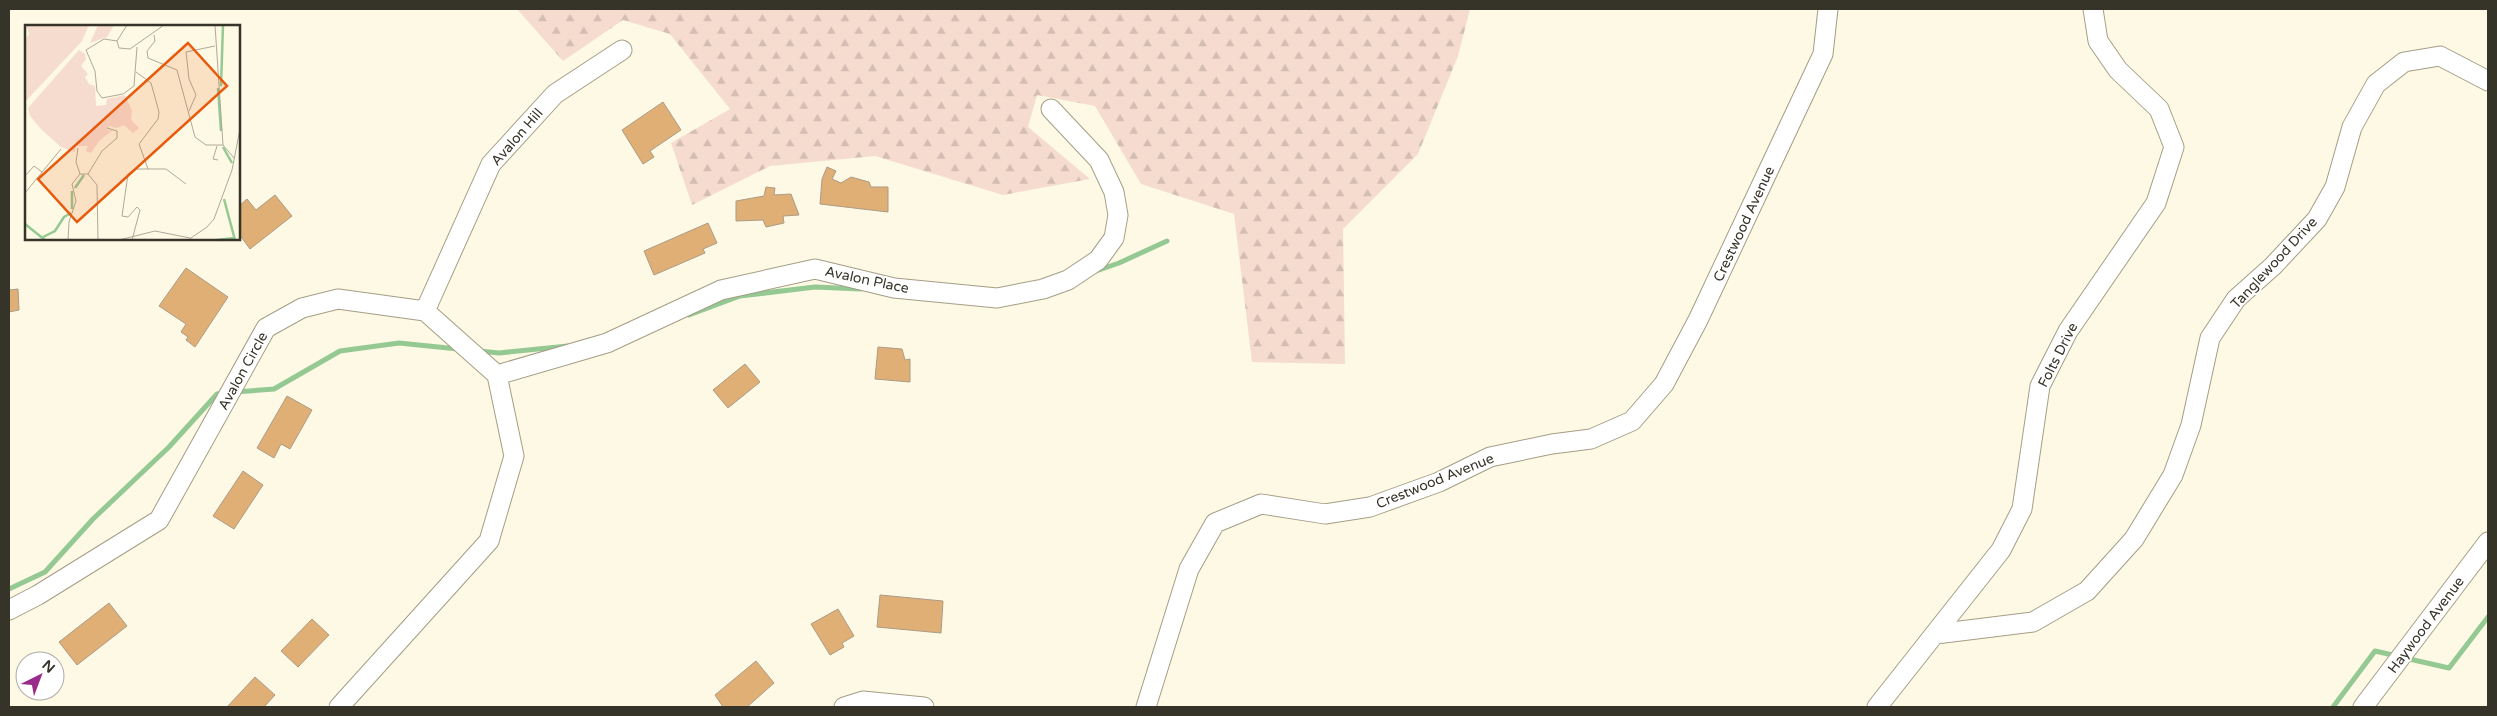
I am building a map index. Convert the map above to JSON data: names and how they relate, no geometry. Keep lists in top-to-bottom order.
{
  "streets": {
    "street": [
      "Avalon Hill",
      "Crestwood Avenue",
      "Tanglewood Drive",
      "Avalon Place",
      "Folts Drive",
      "Avalon Circle",
      "Haywood Avenue"
    ]
  },
  "crossings": [
    ["Avalon Hill", "Avalon Circle"],
    ["Tanglewood Drive", "Folts Drive"]
  ],
  "north": "top right"
}
